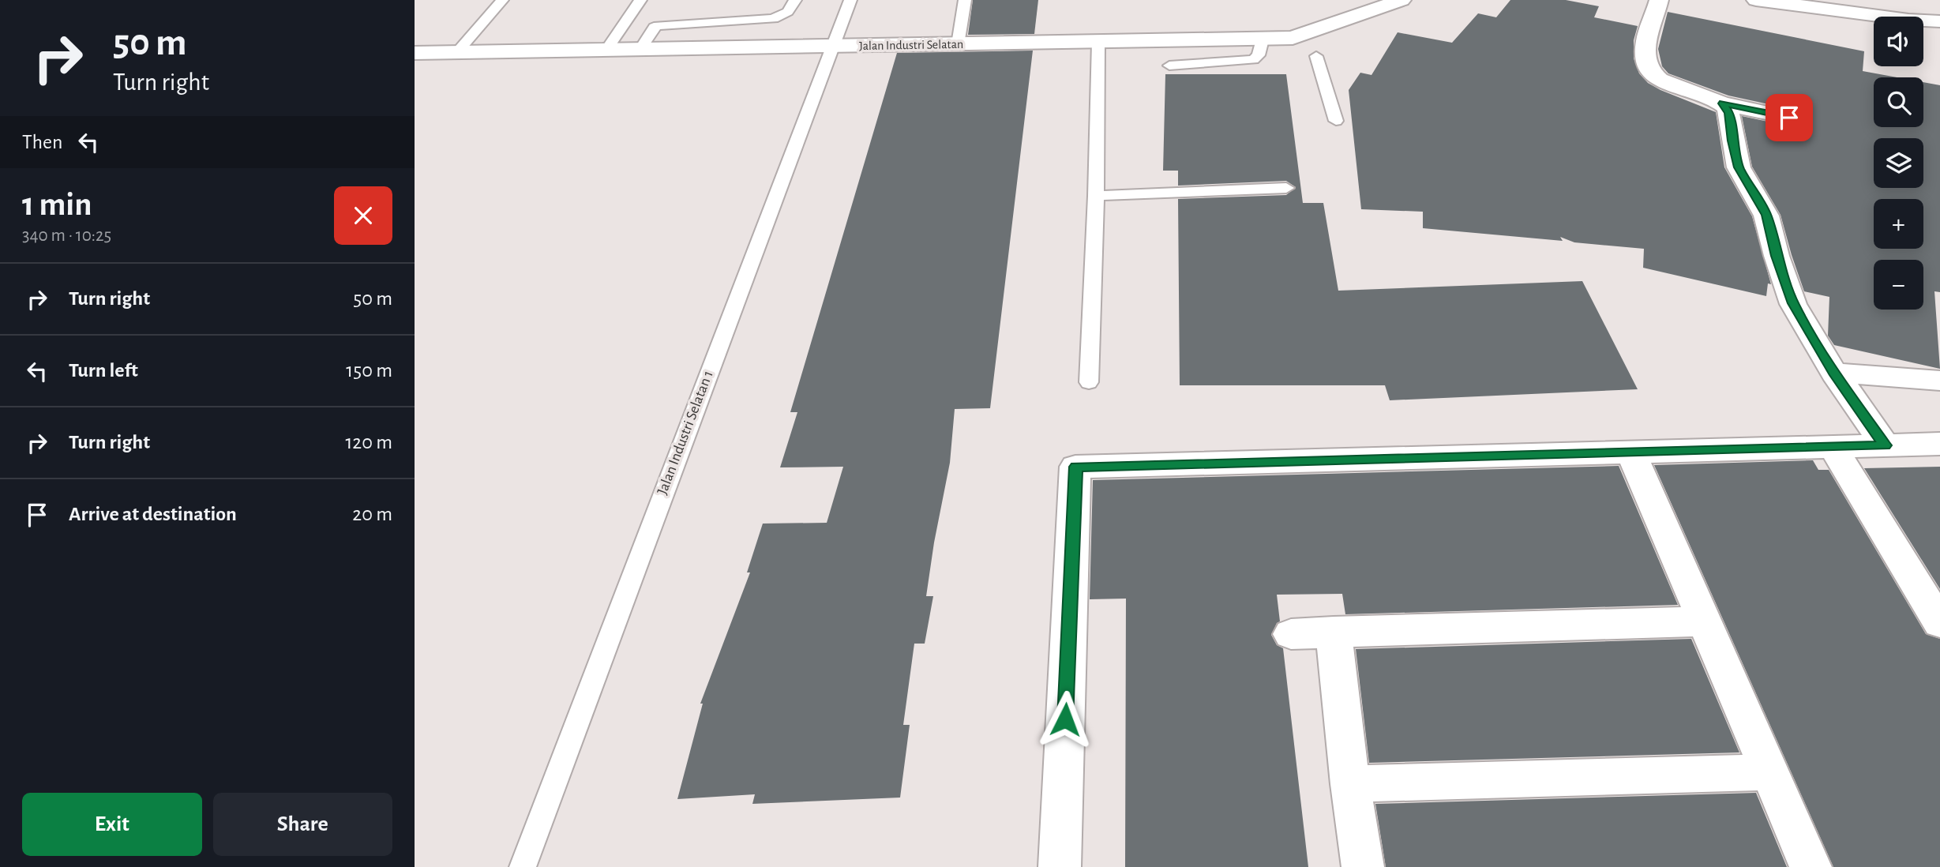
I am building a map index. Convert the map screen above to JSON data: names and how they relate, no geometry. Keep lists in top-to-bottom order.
{
  "streets": {
    "street": ["Jalan Industri Selatan"],
    "lane": ["Jalan Industri Selatan 1"]
  },
  "crossings": [
    ["Jalan Industri Selatan", "Jalan Industri Selatan 1"]
  ],
  "page": {
    "turn": ["50 m", "Turn right"],
    "map_buttons": ["+", "−"],
    "then": "Then",
    "heading": ["1 min", "340 m · 10:25"],
    "list": [
      {
        "name": "Turn right",
        "value": "50 m"
      },
      {
        "name": "Turn left",
        "value": "150 m"
      },
      {
        "name": "Turn right",
        "value": "120 m"
      },
      {
        "name": "Arrive at destination",
        "value": "20 m"
      }
    ],
    "buttons": ["Exit", "Share"]
  }
}
